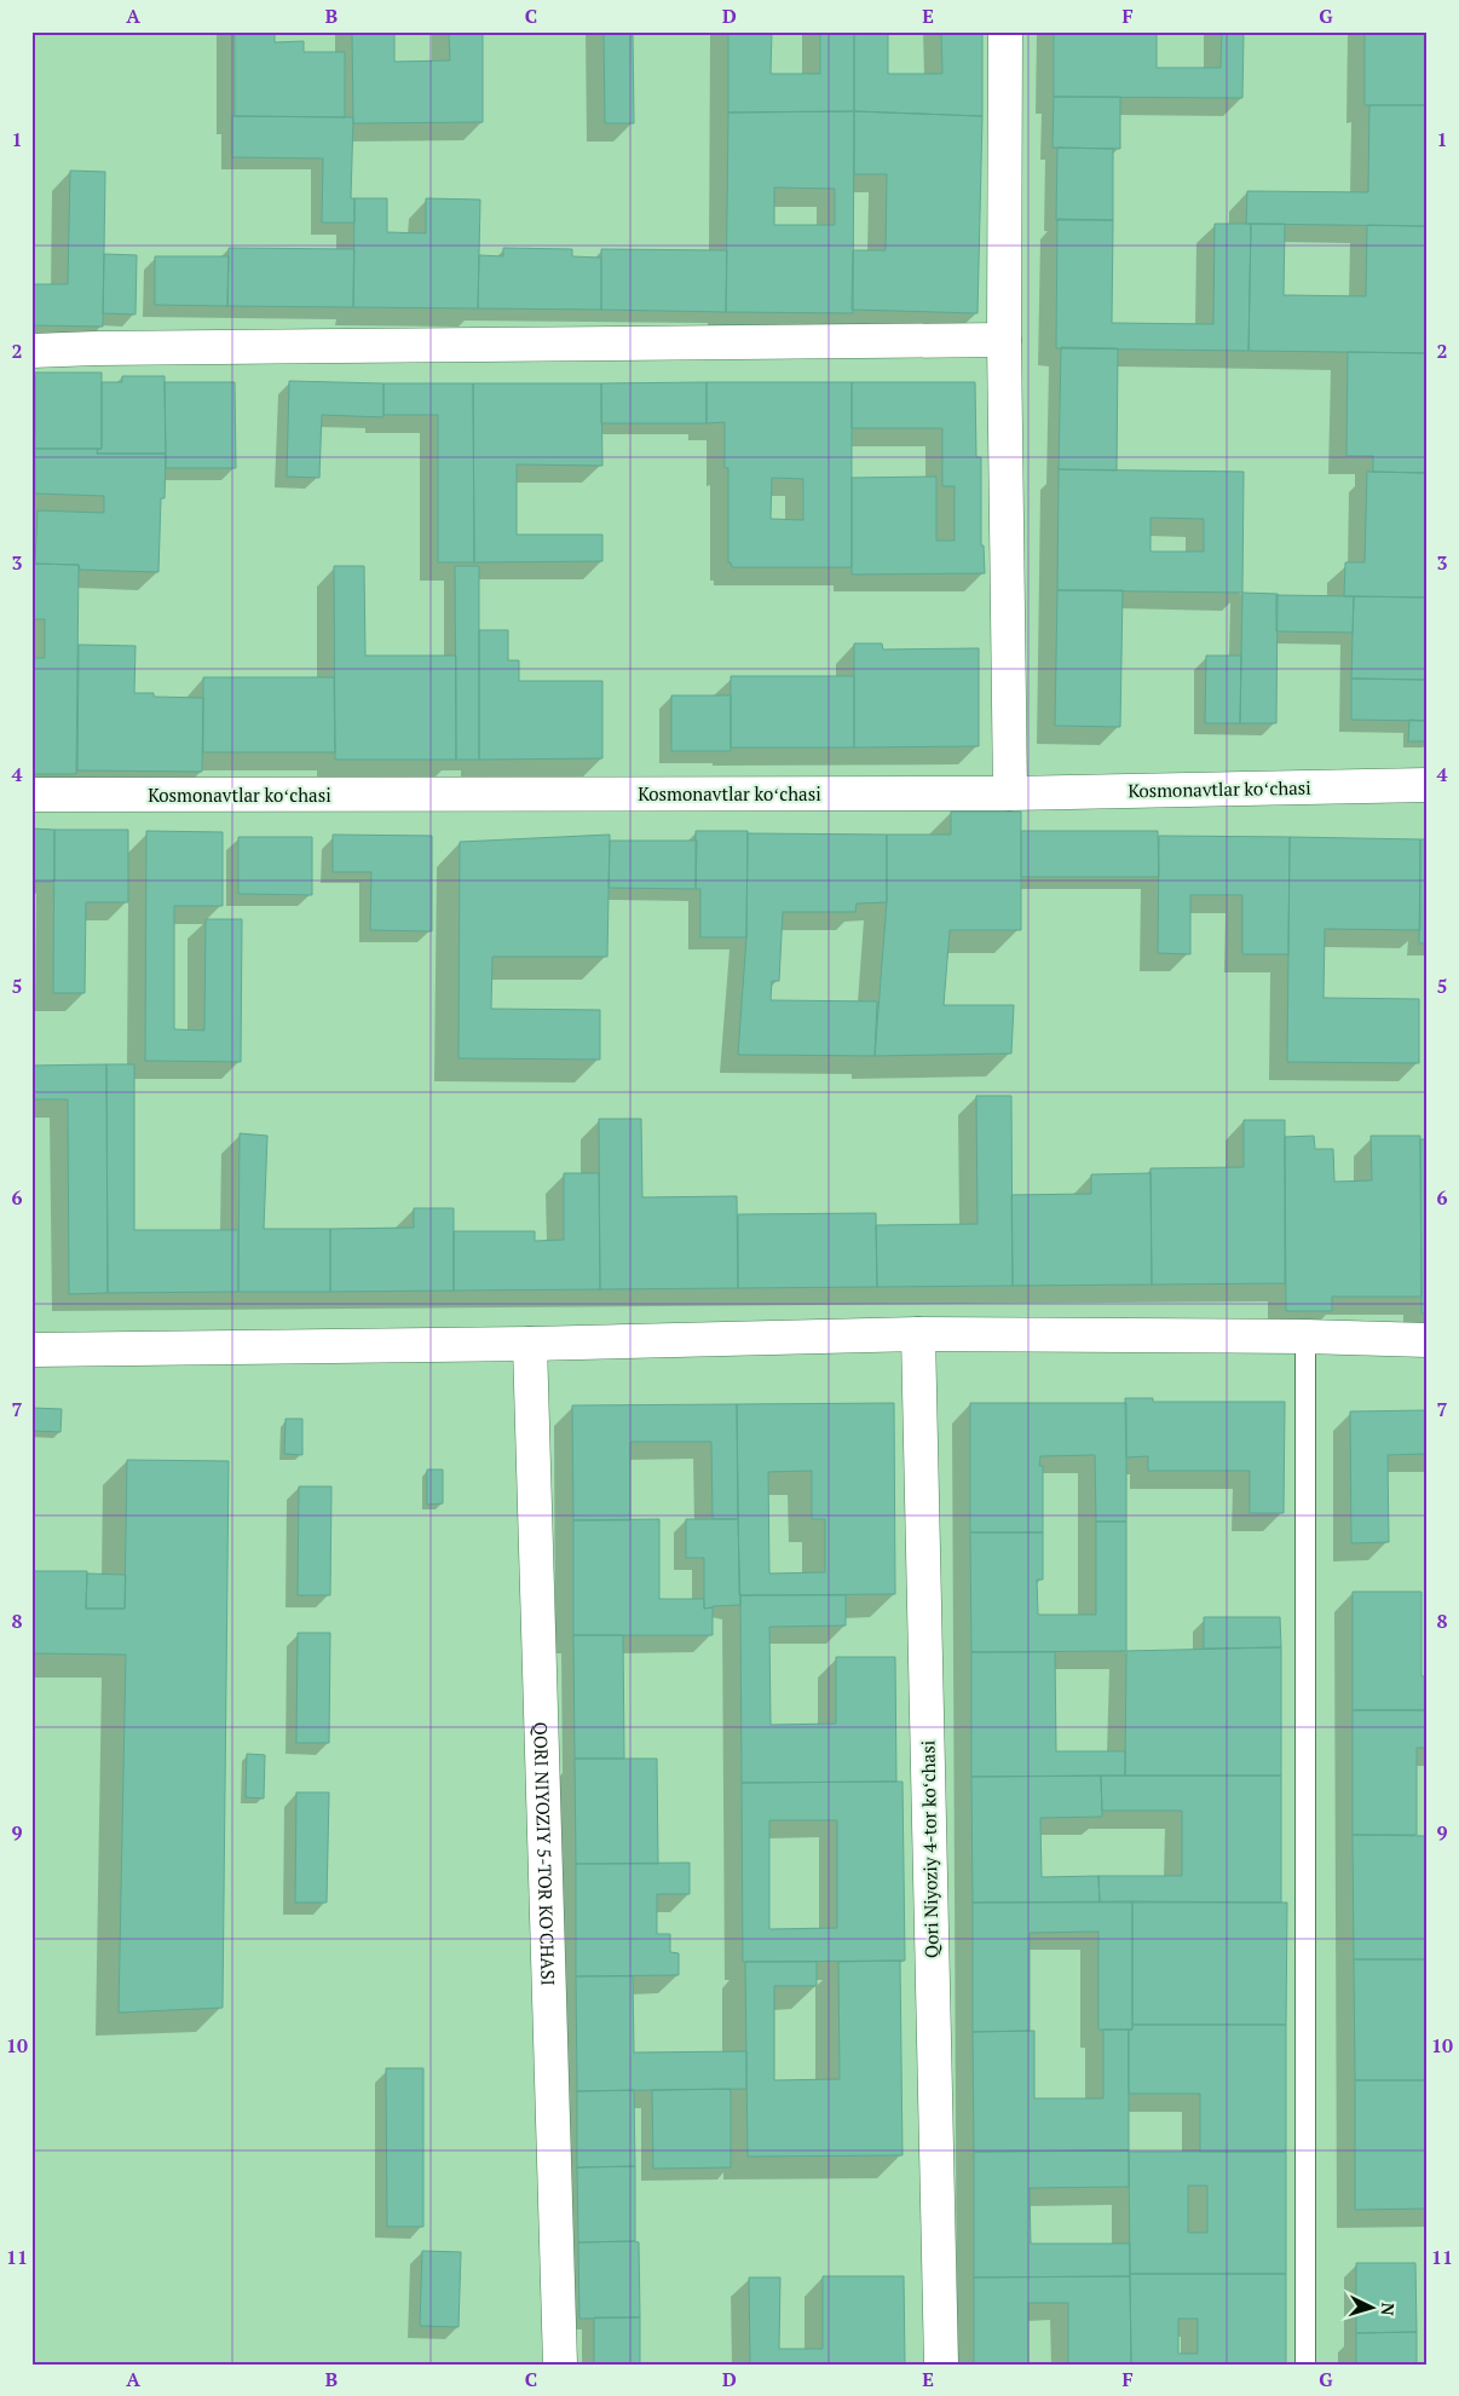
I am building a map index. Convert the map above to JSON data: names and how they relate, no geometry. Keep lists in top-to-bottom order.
{
  "streets": {
    "street": ["Kosmonavtlar koʻchasi", "Qori Niyoziy 4-tor koʻchasi", "QORI NIYOZIY 5-TOR KO'CHASI"]
  },
  "north": "right",
  "grid": {
    "columns": [
      "A",
      "B",
      "C",
      "D",
      "E",
      "F",
      "G"
    ],
    "rows": [
      "1",
      "2",
      "3",
      "4",
      "5",
      "6",
      "7",
      "8",
      "9",
      "10",
      "11"
    ]
  }
}
